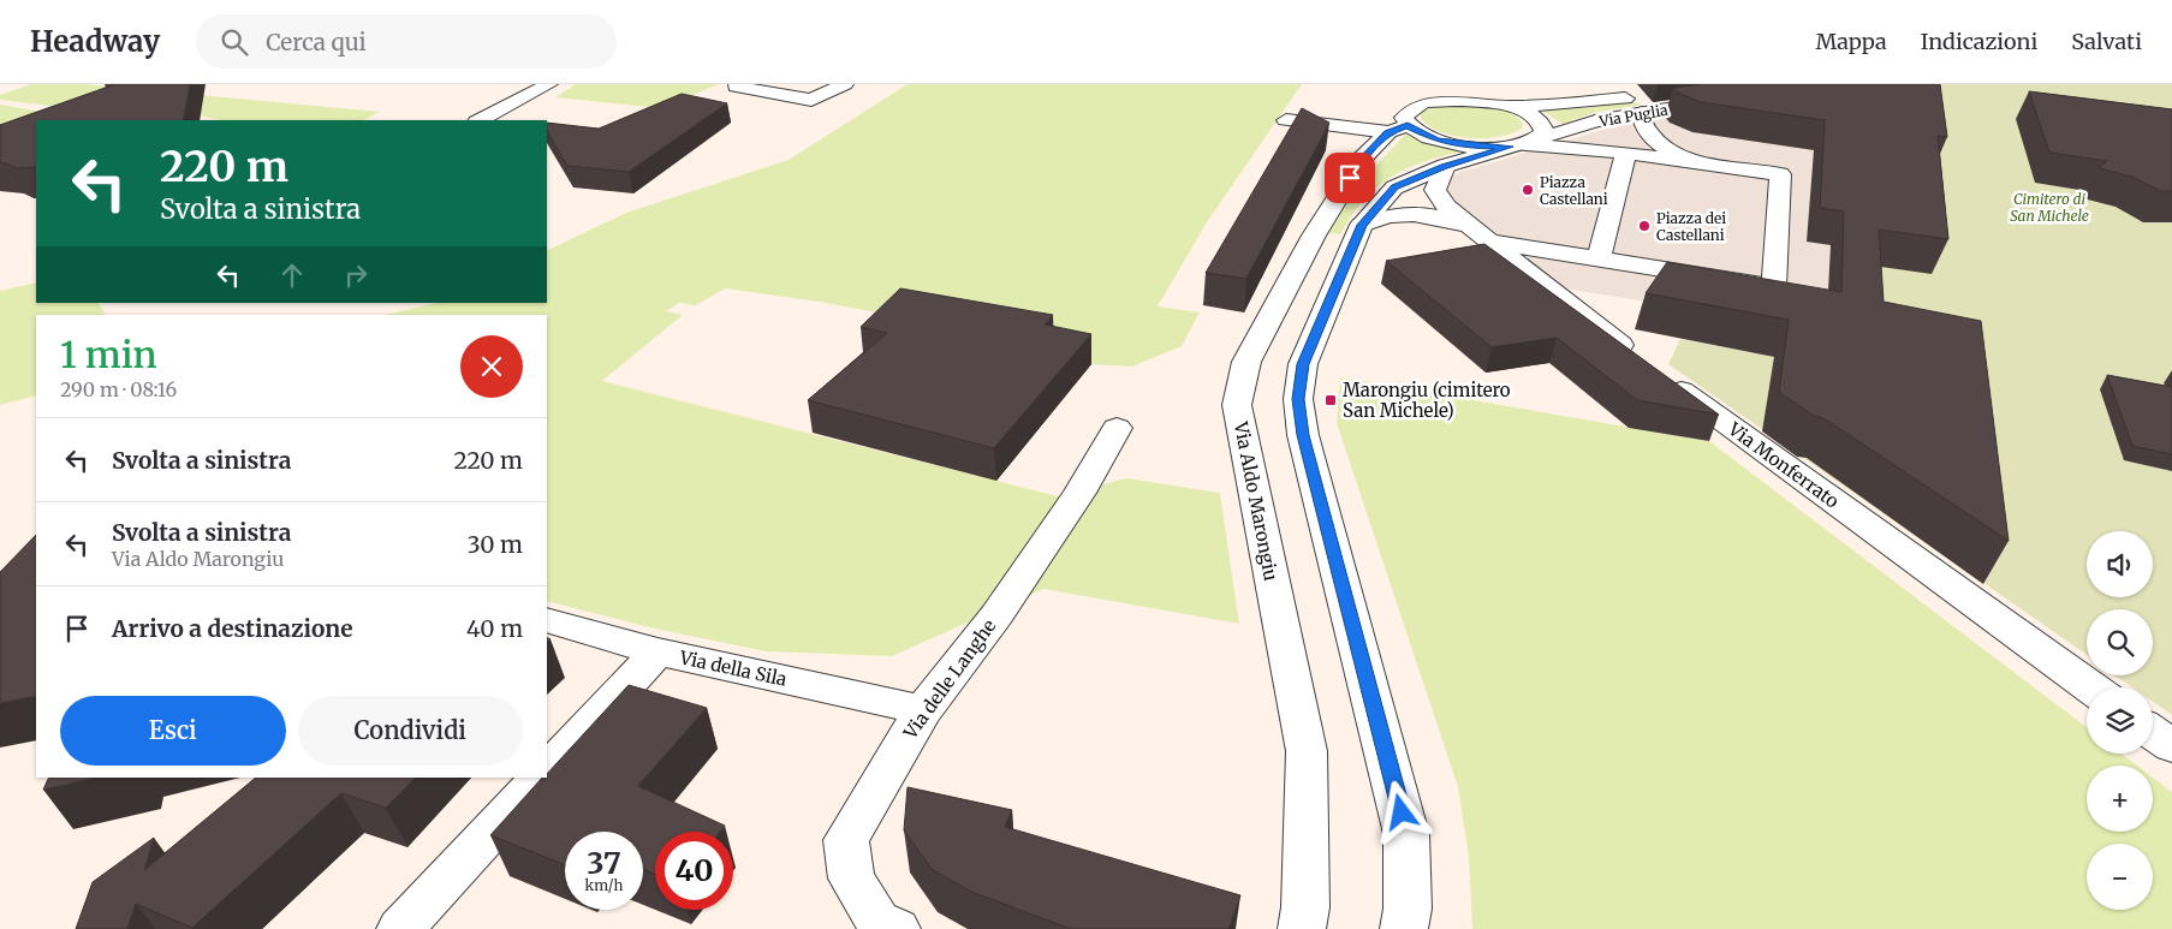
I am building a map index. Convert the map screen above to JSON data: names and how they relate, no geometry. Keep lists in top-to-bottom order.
{
  "streets": {
    "street": [
      "Via Puglia",
      "Via Monferrato",
      "Via Aldo Marongiu",
      "Via della Sila",
      "Via delle Langhe"
    ]
  },
  "crossings": [
    ["Via della Sila", "Via delle Langhe"]
  ],
  "parks": ["Cimitero di San Michele"],
  "places": {
    "other": ["Piazza Castellani", "Piazza dei Castellani"],
    "transit": ["Marongiu (cimitero San Michele)"]
  },
  "page": {
    "header": "Headway",
    "search": "Cerca qui",
    "nav": ["Mappa", "Indicazioni", "Salvati"],
    "turn": ["220 m", "Svolta a sinistra"],
    "heading": ["1 min", "290 m · 08:16"],
    "list": [
      {
        "name": "Svolta a sinistra",
        "value": "220 m"
      },
      {
        "name": "Svolta a sinistra",
        "note": "Via Aldo Marongiu",
        "value": "30 m"
      },
      {
        "name": "Arrivo a destinazione",
        "value": "40 m"
      }
    ],
    "map_buttons": ["+", "−"],
    "buttons": ["Esci", "Condividi"],
    "speed": "37 km/h",
    "limit": "40"
  }
}
